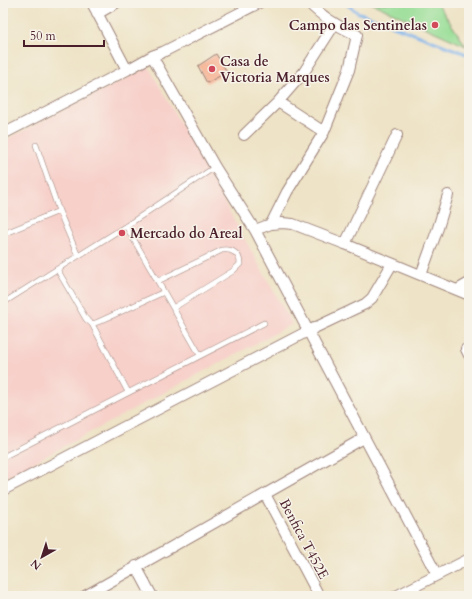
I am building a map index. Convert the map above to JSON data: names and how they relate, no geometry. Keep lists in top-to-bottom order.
{
  "streets": {
    "street": ["Benfica T452E"]
  },
  "places": ["Campo das Sentinelas", "Casa de Victoria Marques", "Mercado do Areal"],
  "scale_bar": "50 m",
  "north": "bottom left"
}
